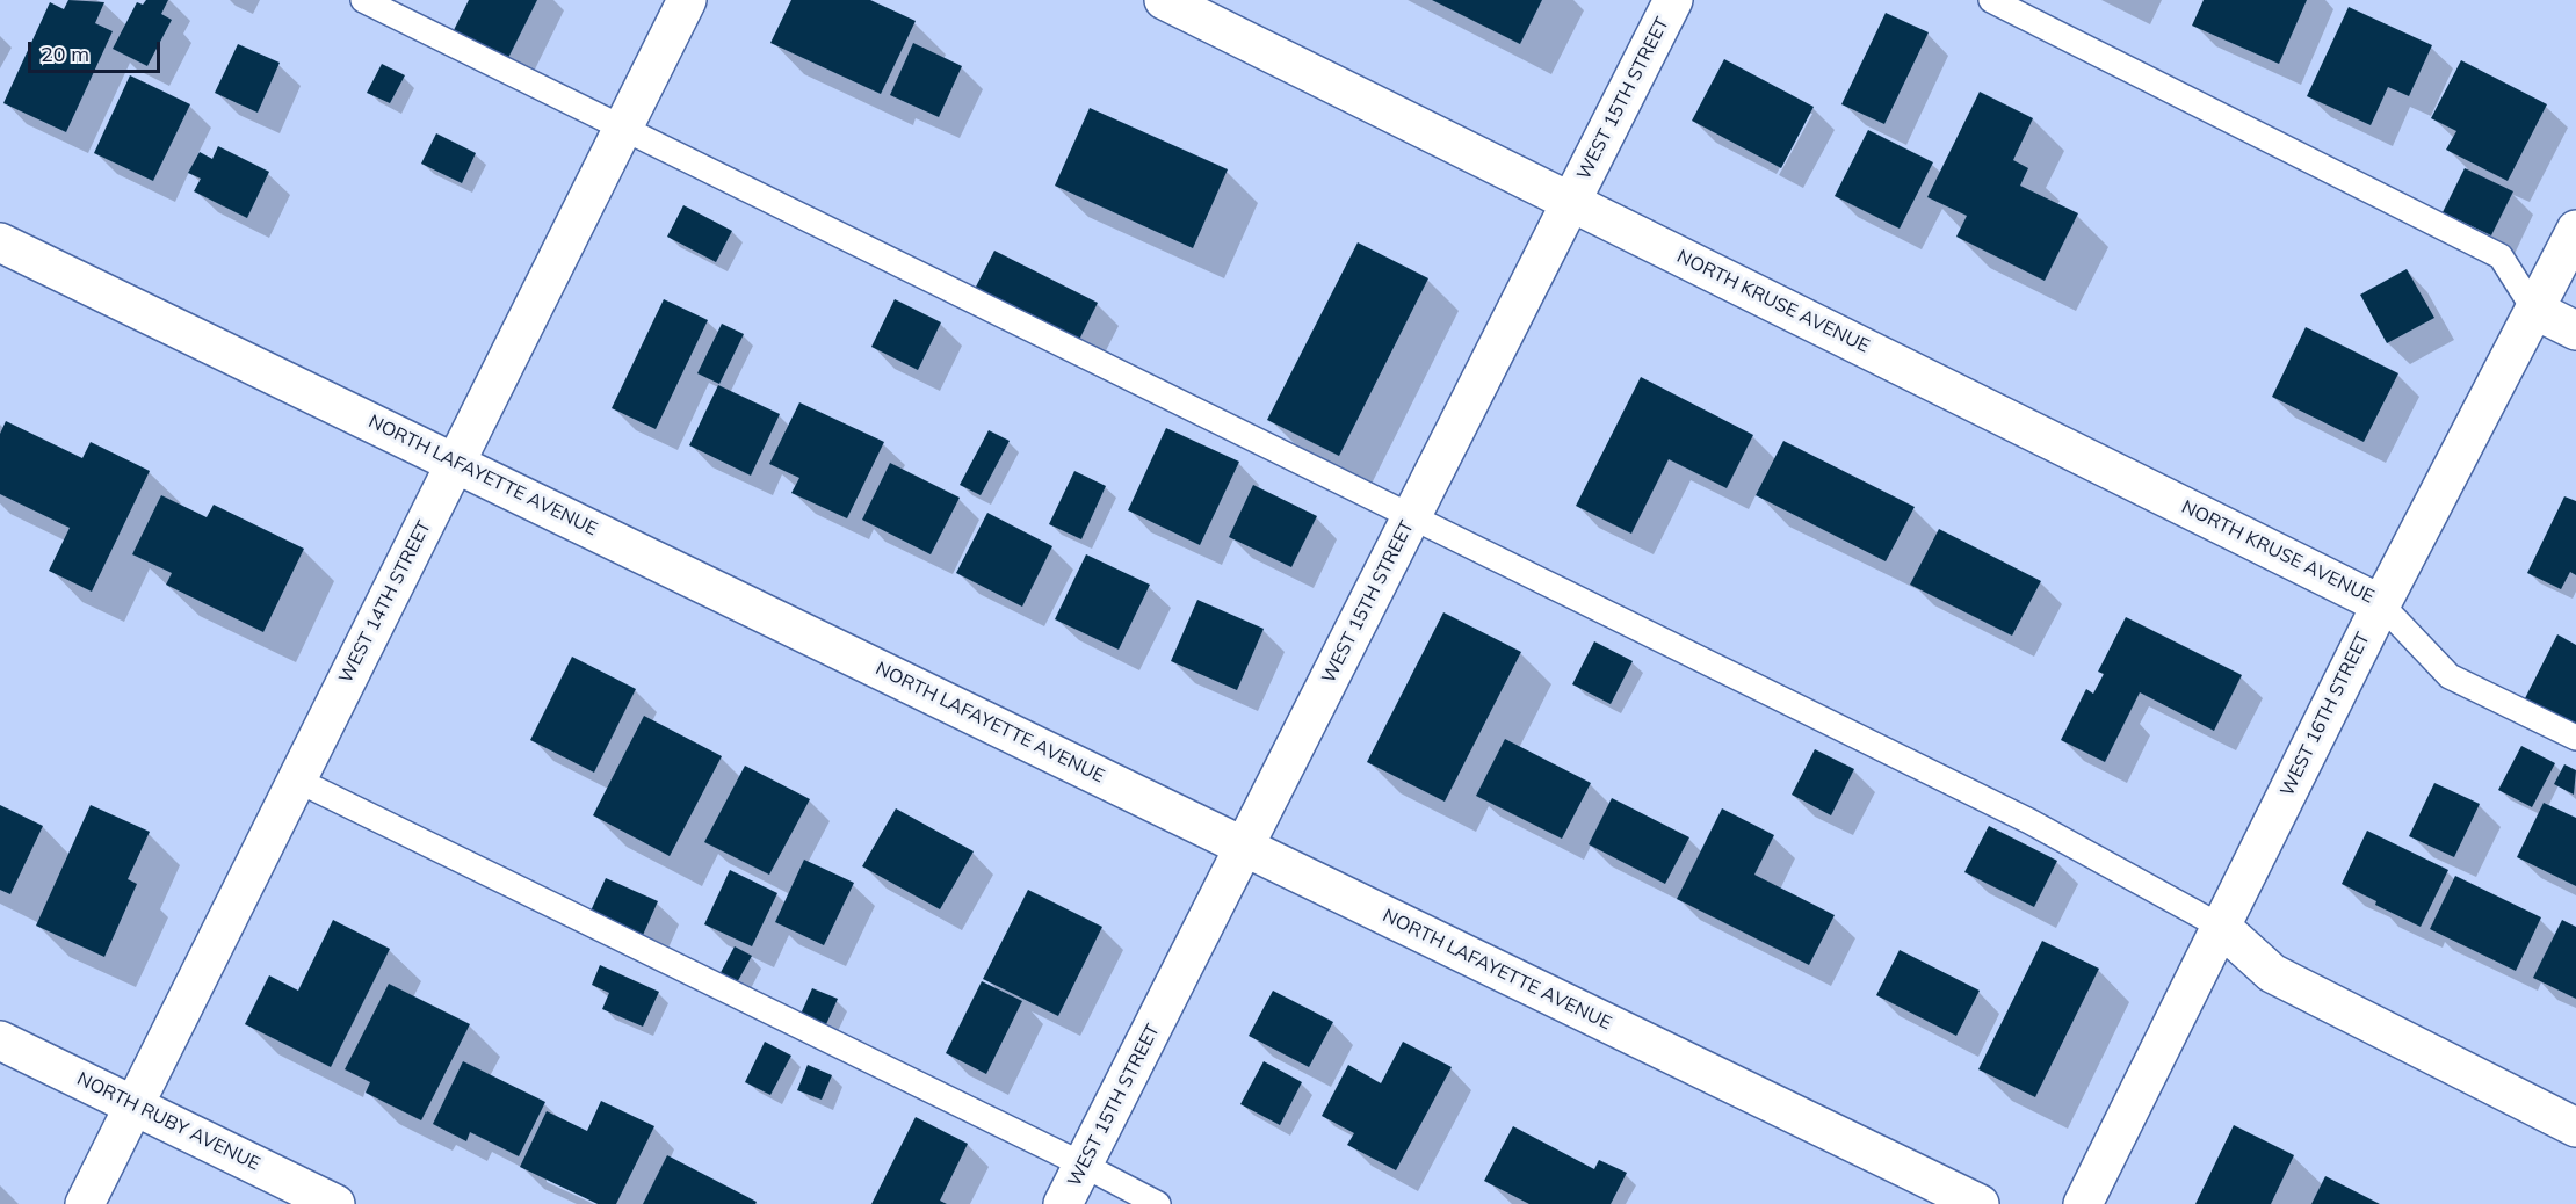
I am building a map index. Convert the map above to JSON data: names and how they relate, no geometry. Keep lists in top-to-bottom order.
{
  "streets": {
    "street": [
      "WEST 15TH STREET",
      "NORTH KRUSE AVENUE",
      "NORTH LAFAYETTE AVENUE",
      "WEST 14TH STREET",
      "WEST 16TH STREET",
      "NORTH RUBY AVENUE"
    ]
  },
  "crossings": [
    ["WEST 15TH STREET", "NORTH KRUSE AVENUE"],
    ["WEST 15TH STREET", "NORTH LAFAYETTE AVENUE"],
    ["NORTH KRUSE AVENUE", "WEST 16TH STREET"],
    ["NORTH LAFAYETTE AVENUE", "WEST 14TH STREET"],
    ["WEST 14TH STREET", "NORTH RUBY AVENUE"]
  ],
  "scale_bar": "20 m"
}
